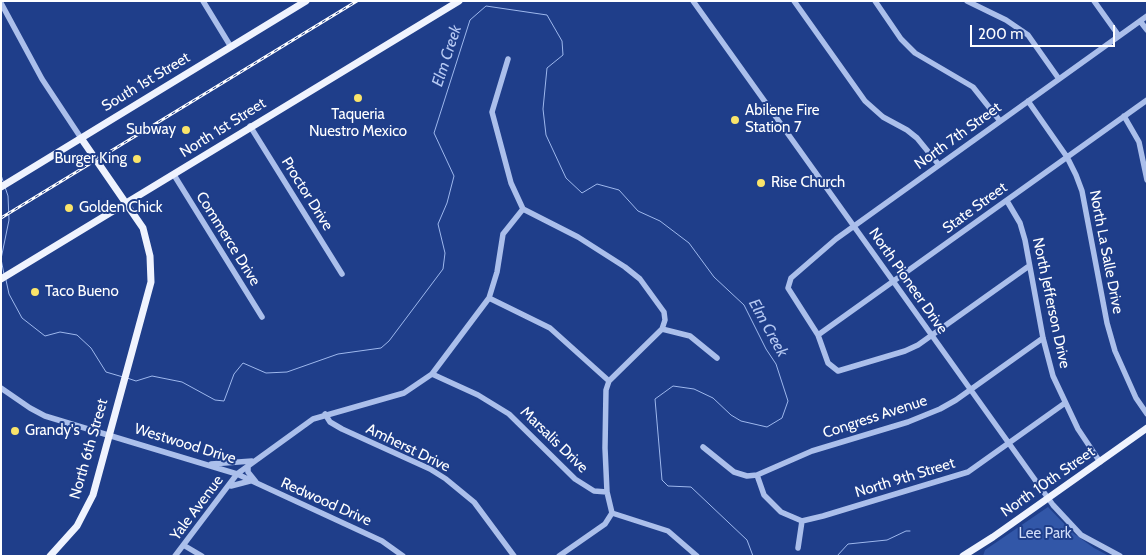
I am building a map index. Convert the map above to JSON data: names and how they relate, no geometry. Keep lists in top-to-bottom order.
{
  "streets": {
    "main road": [
      "South 1st Street",
      "North 1st Street",
      "North 6th Street",
      "North 10th Street"
    ],
    "street": [
      "North 7th Street",
      "Proctor Drive",
      "State Street",
      "Commerce Drive",
      "North La Salle Drive",
      "North Pioneer Drive",
      "North Jefferson Drive",
      "Congress Avenue",
      "Marsalis Drive",
      "Westwood Drive",
      "Amherst Drive",
      "North 9th Street",
      "Redwood Drive",
      "Yale Avenue"
    ]
  },
  "crossings": [
    ["South 1st Street", "North 6th Street"],
    ["North 1st Street", "Proctor Drive"],
    ["North 1st Street", "Commerce Drive"],
    ["North 1st Street", "North 6th Street"],
    ["North 7th Street", "State Street"],
    ["North 7th Street", "North La Salle Drive"],
    ["North 7th Street", "North Pioneer Drive"],
    ["State Street", "North La Salle Drive"],
    ["State Street", "North Pioneer Drive"],
    ["State Street", "North Jefferson Drive"],
    ["North Pioneer Drive", "Congress Avenue"],
    ["North Pioneer Drive", "North 9th Street"],
    ["North Pioneer Drive", "North 10th Street"],
    ["North Jefferson Drive", "Congress Avenue"],
    ["North Jefferson Drive", "North 9th Street"],
    ["North Jefferson Drive", "North 10th Street"],
    ["Marsalis Drive", "Westwood Drive"],
    ["Westwood Drive", "Amherst Drive"],
    ["Westwood Drive", "North 6th Street"],
    ["Westwood Drive", "Redwood Drive"],
    ["Westwood Drive", "Yale Avenue"],
    ["Redwood Drive", "Yale Avenue"]
  ],
  "water": ["Elm Creek"],
  "parks": ["Lee Park"],
  "places": [
    "Taqueria Nuestro Mexico",
    "Abilene Fire Station 7",
    "Subway",
    "Burger King",
    "Rise Church",
    "Golden Chick",
    "Taco Bueno",
    "Grandy's"
  ],
  "scale_bar": "200 m"
}
